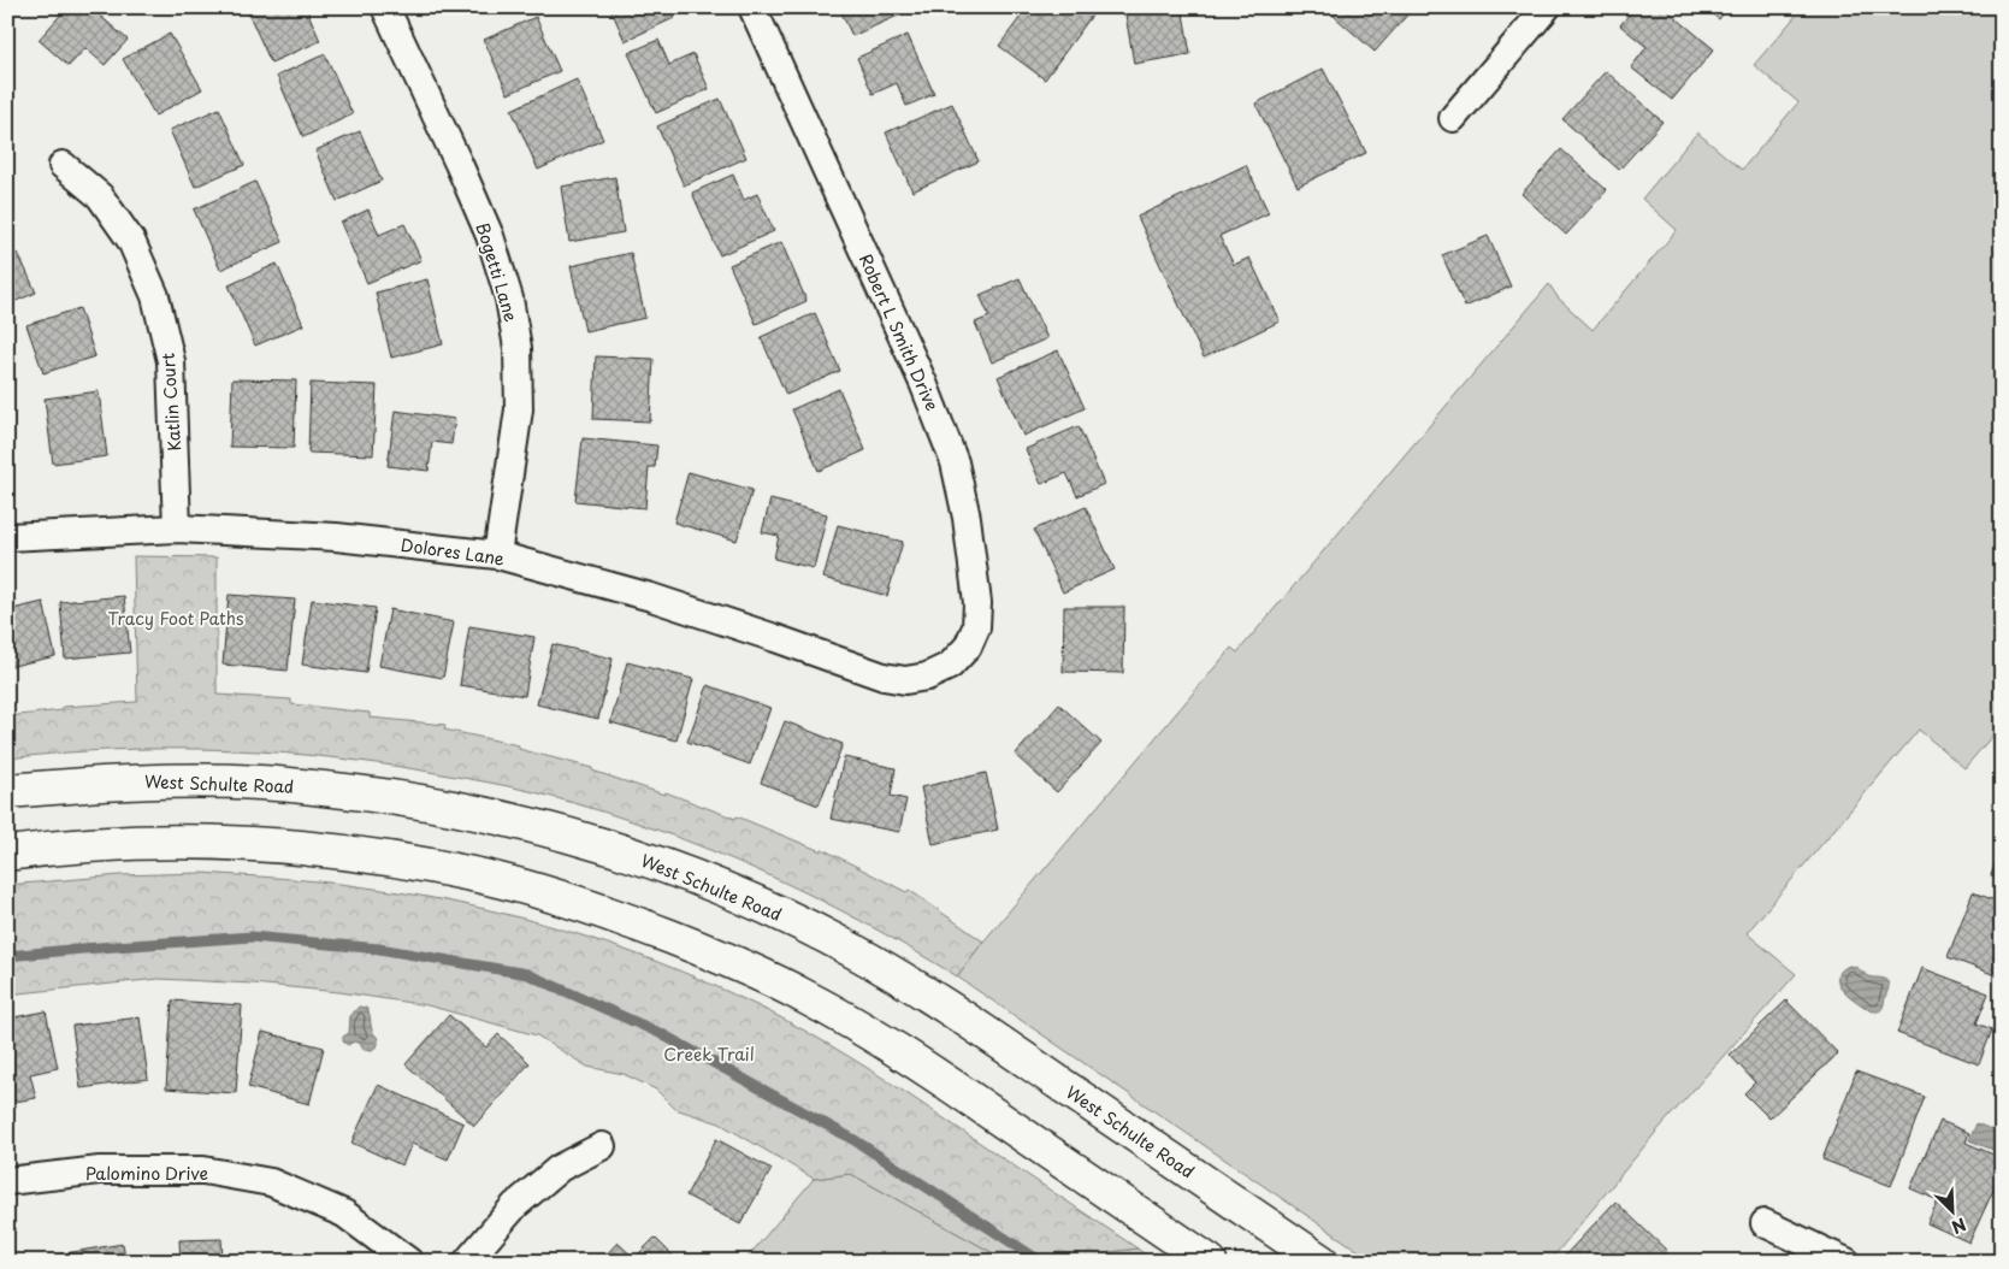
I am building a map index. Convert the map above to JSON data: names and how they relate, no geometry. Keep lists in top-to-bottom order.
{
  "streets": {
    "main road": ["West Schulte Road"],
    "street": [
      "Bogetti Lane",
      "Robert L Smith Drive",
      "Katlin Court",
      "Dolores Lane",
      "Palomino Drive"
    ]
  },
  "crossings": [
    ["Bogetti Lane", "Dolores Lane"],
    ["Robert L Smith Drive", "Dolores Lane"],
    ["Katlin Court", "Dolores Lane"]
  ],
  "parks": ["Tracy Foot Paths", "Creek Trail"],
  "north": "bottom right"
}
